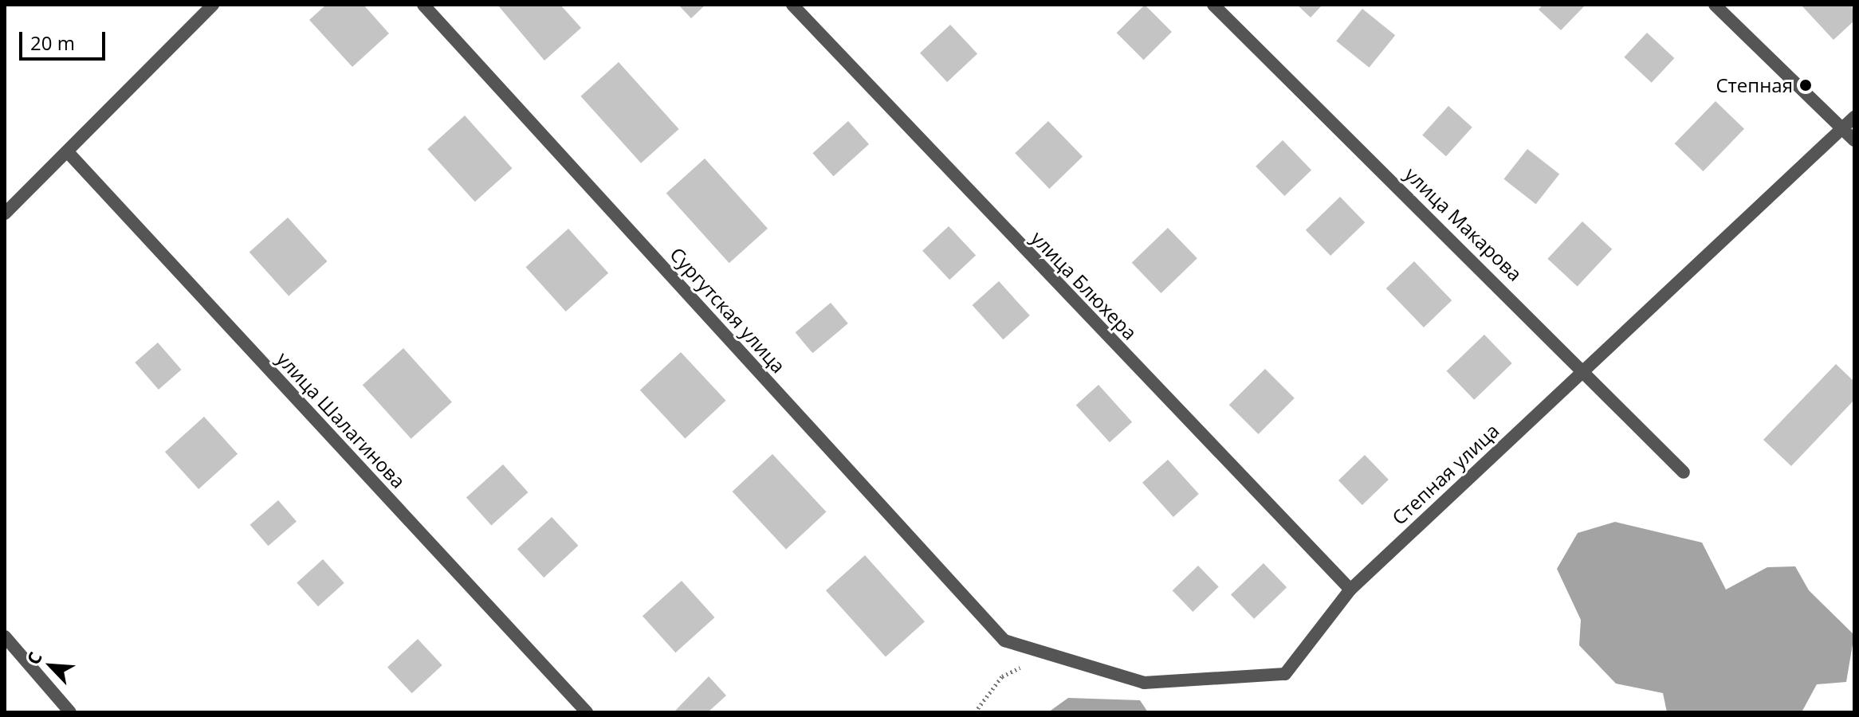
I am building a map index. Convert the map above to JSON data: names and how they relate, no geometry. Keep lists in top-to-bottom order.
{
  "streets": {
    "street": [
      "улица Макарова",
      "улица Блюхера",
      "Сургутская улица",
      "улица Шалагинова",
      "Степная улица"
    ]
  },
  "crossings": [
    ["улица Макарова", "Степная улица"],
    ["улица Блюхера", "Степная улица"],
    ["Сургутская улица", "Степная улица"]
  ],
  "places": ["Степная"],
  "scale_bar": "20 m",
  "north": "top left"
}
